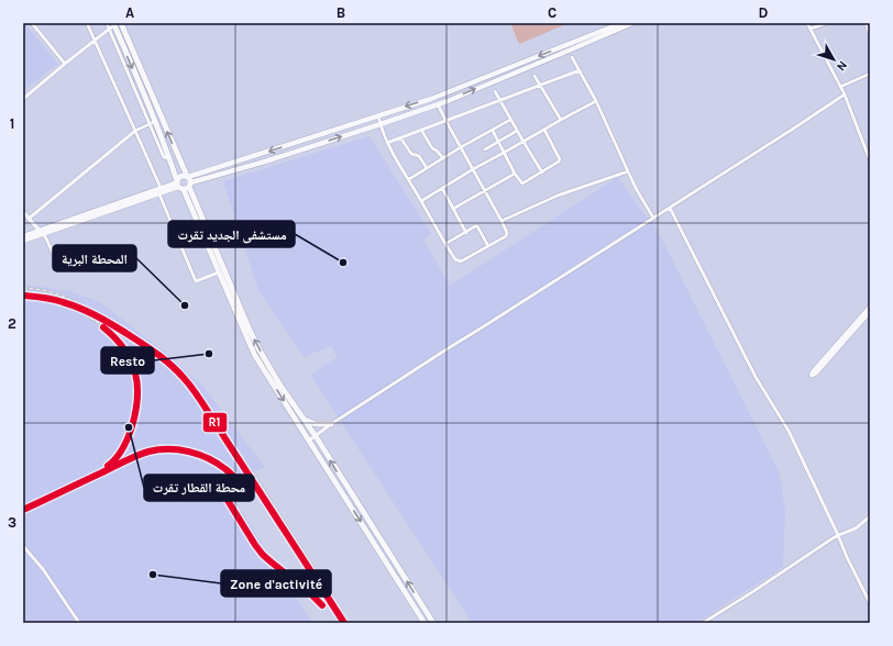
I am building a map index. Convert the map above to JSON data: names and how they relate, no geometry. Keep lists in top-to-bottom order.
{
  "places": [
    "مستشفى الجديد تقرت",
    "المحطة البرية",
    "Resto",
    "محطة القطار تقرت",
    "Zone d'activité"
  ],
  "lines": ["transit line R1"],
  "north": "bottom right",
  "grid": {
    "columns": [
      "A",
      "B",
      "C",
      "D"
    ],
    "rows": ["1", "2", "3"]
  }
}
